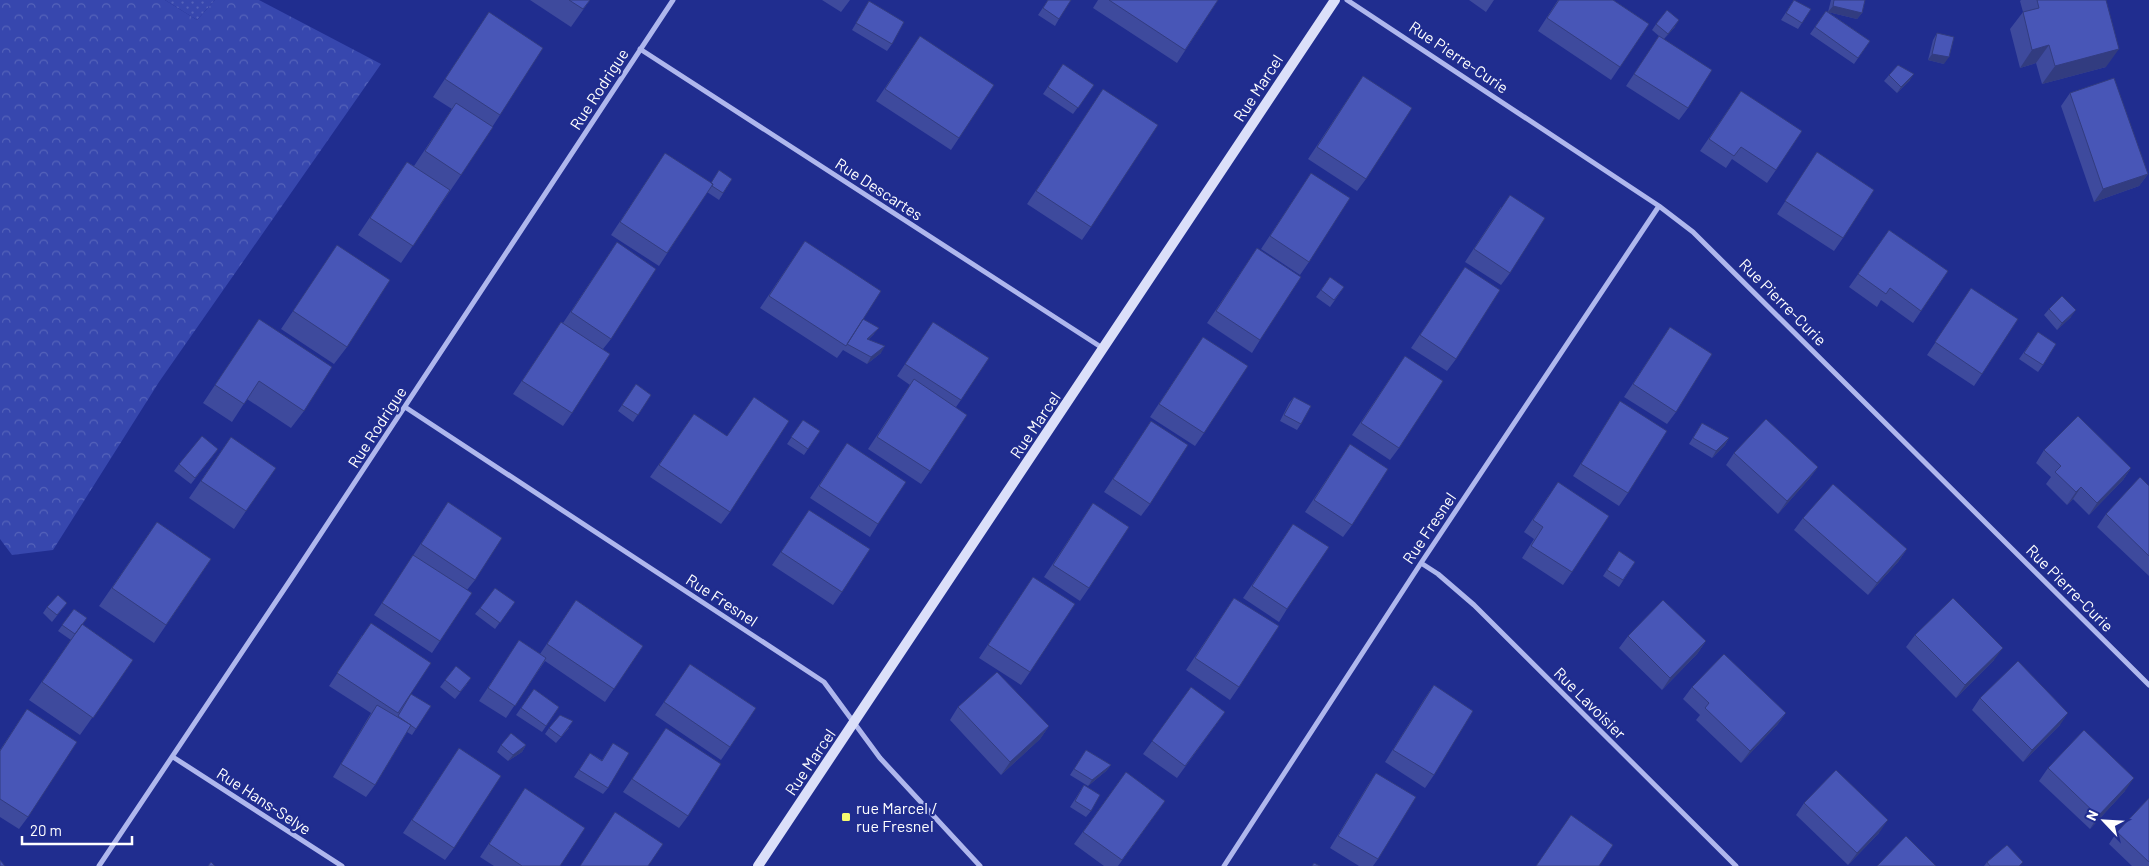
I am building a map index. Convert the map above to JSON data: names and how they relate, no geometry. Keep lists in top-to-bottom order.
{
  "streets": {
    "street": [
      "Rue Pierre-Curie",
      "Rue Marcel",
      "Rue Rodrigue",
      "Rue Descartes",
      "Rue Fresnel",
      "Rue Lavoisier",
      "Rue Hans-Selye"
    ]
  },
  "crossings": [
    ["Rue Pierre-Curie", "Rue Fresnel"],
    ["Rue Marcel", "Rue Descartes"],
    ["Rue Marcel", "Rue Fresnel"],
    ["Rue Rodrigue", "Rue Descartes"],
    ["Rue Rodrigue", "Rue Fresnel"],
    ["Rue Rodrigue", "Rue Hans-Selye"],
    ["Rue Fresnel", "Rue Lavoisier"]
  ],
  "places": {
    "transit": ["rue Marcel / rue Fresnel"]
  },
  "scale_bar": "20 m",
  "north": "top left"
}
